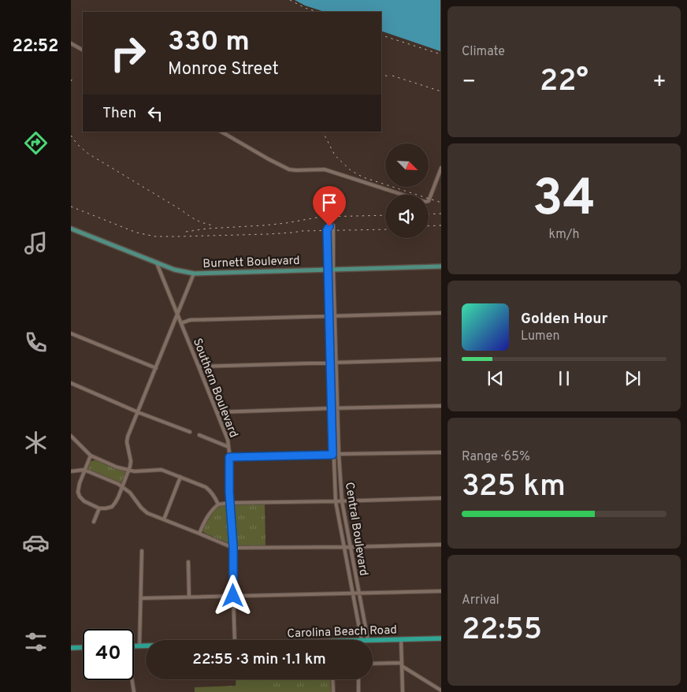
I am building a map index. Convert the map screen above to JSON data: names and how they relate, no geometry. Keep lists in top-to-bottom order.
{
  "streets": {
    "highway": ["Carolina Beach Road"],
    "main road": ["Burnett Boulevard"],
    "street": ["Southern Boulevard", "Central Boulevard"]
  },
  "crossings": [
    ["Burnett Boulevard", "Southern Boulevard"],
    ["Burnett Boulevard", "Central Boulevard"],
    ["Central Boulevard", "Carolina Beach Road"]
  ],
  "north": "bottom right",
  "page": {
    "tabs": "22:52",
    "tile": [
      "Climate",
      ["34", "km/h"],
      ["Range · 65%", "325 km"],
      ["Arrival", "22:55"]
    ],
    "turn": ["330 m", "Monroe Street"],
    "heat": ["−", "22°", "+"],
    "then": "Then",
    "song": ["Golden Hour", "Lumen"],
    "limit": "40",
    "trip": "22:55 · 3 min · 1.1 km"
  }
}
